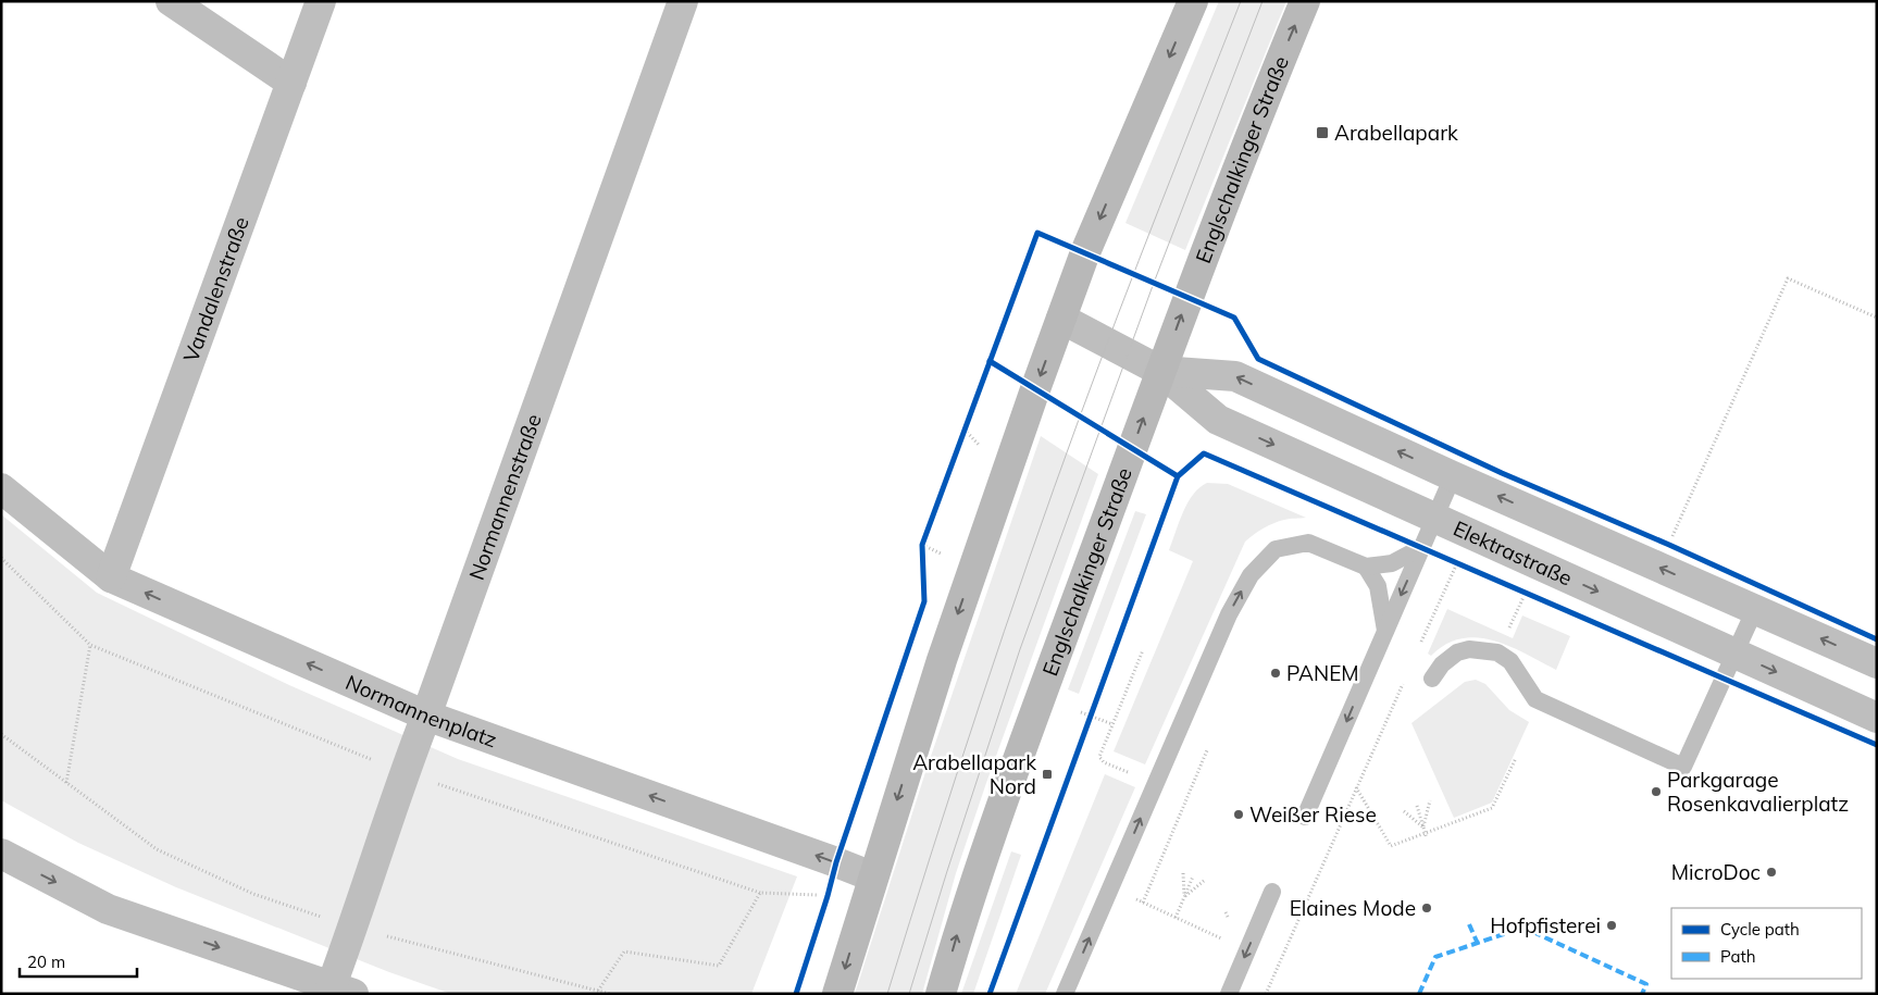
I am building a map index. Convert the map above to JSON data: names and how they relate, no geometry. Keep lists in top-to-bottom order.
{
  "streets": {
    "main road": ["Englschalkinger Straße"],
    "street": [
      "Vandalenstraße",
      "Normannenstraße",
      "Elektrastraße",
      "Normannenplatz"
    ]
  },
  "crossings": [
    ["Englschalkinger Straße", "Elektrastraße"],
    ["Vandalenstraße", "Normannenplatz"],
    ["Normannenstraße", "Normannenplatz"]
  ],
  "one_way": ["Normannenplatz"],
  "places": {
    "transit": ["Arabellapark", "Arabellapark Nord"],
    "other": [
      "PANEM",
      "Parkgarage Rosenkavalierplatz",
      "Weißer Riese",
      "MicroDoc",
      "Elaines Mode",
      "Hofpfisterei"
    ]
  },
  "legend": ["Cycle path", "Path"],
  "scale_bar": "20 m"
}
